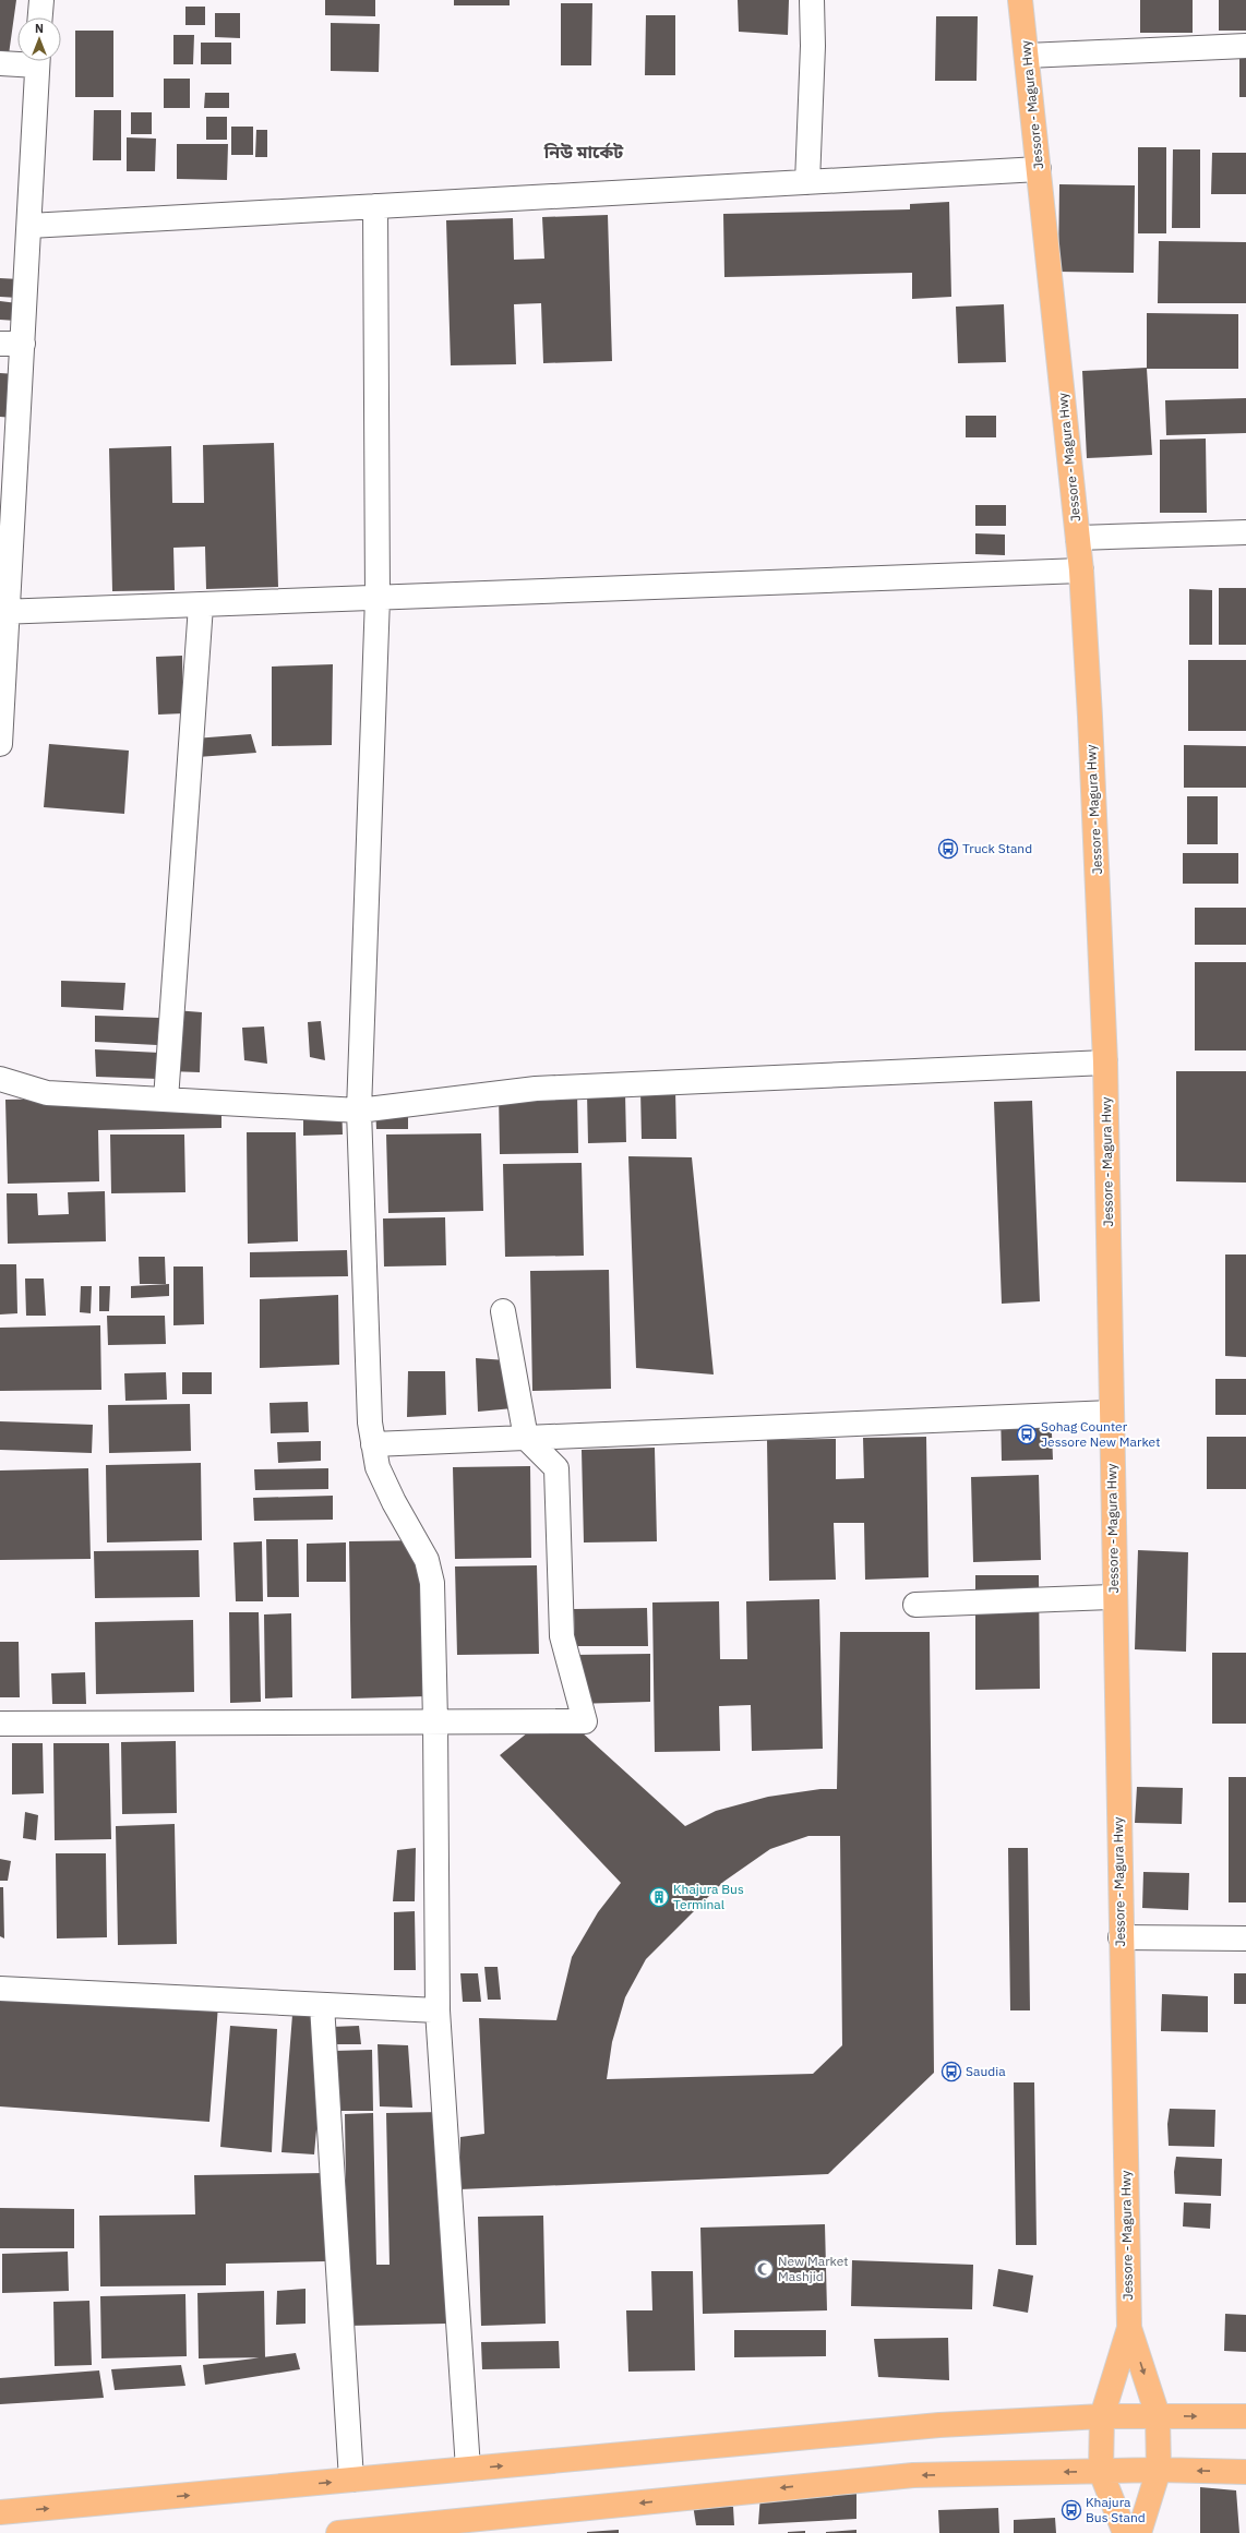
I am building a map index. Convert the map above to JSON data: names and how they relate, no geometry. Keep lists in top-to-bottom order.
{
  "streets": {
    "highway": ["Jessore - Magura Hwy"]
  },
  "districts": ["নিউ মার্কেট"],
  "places": {
    "bus stop": [
      "Truck Stand",
      "Sohag Counter Jessore New Market",
      "Saudia",
      "Khajura Bus Stand"
    ],
    "building": ["Khajura Bus Terminal"],
    "mosque": ["New Market Mashjid"]
  },
  "north": "top"
}
